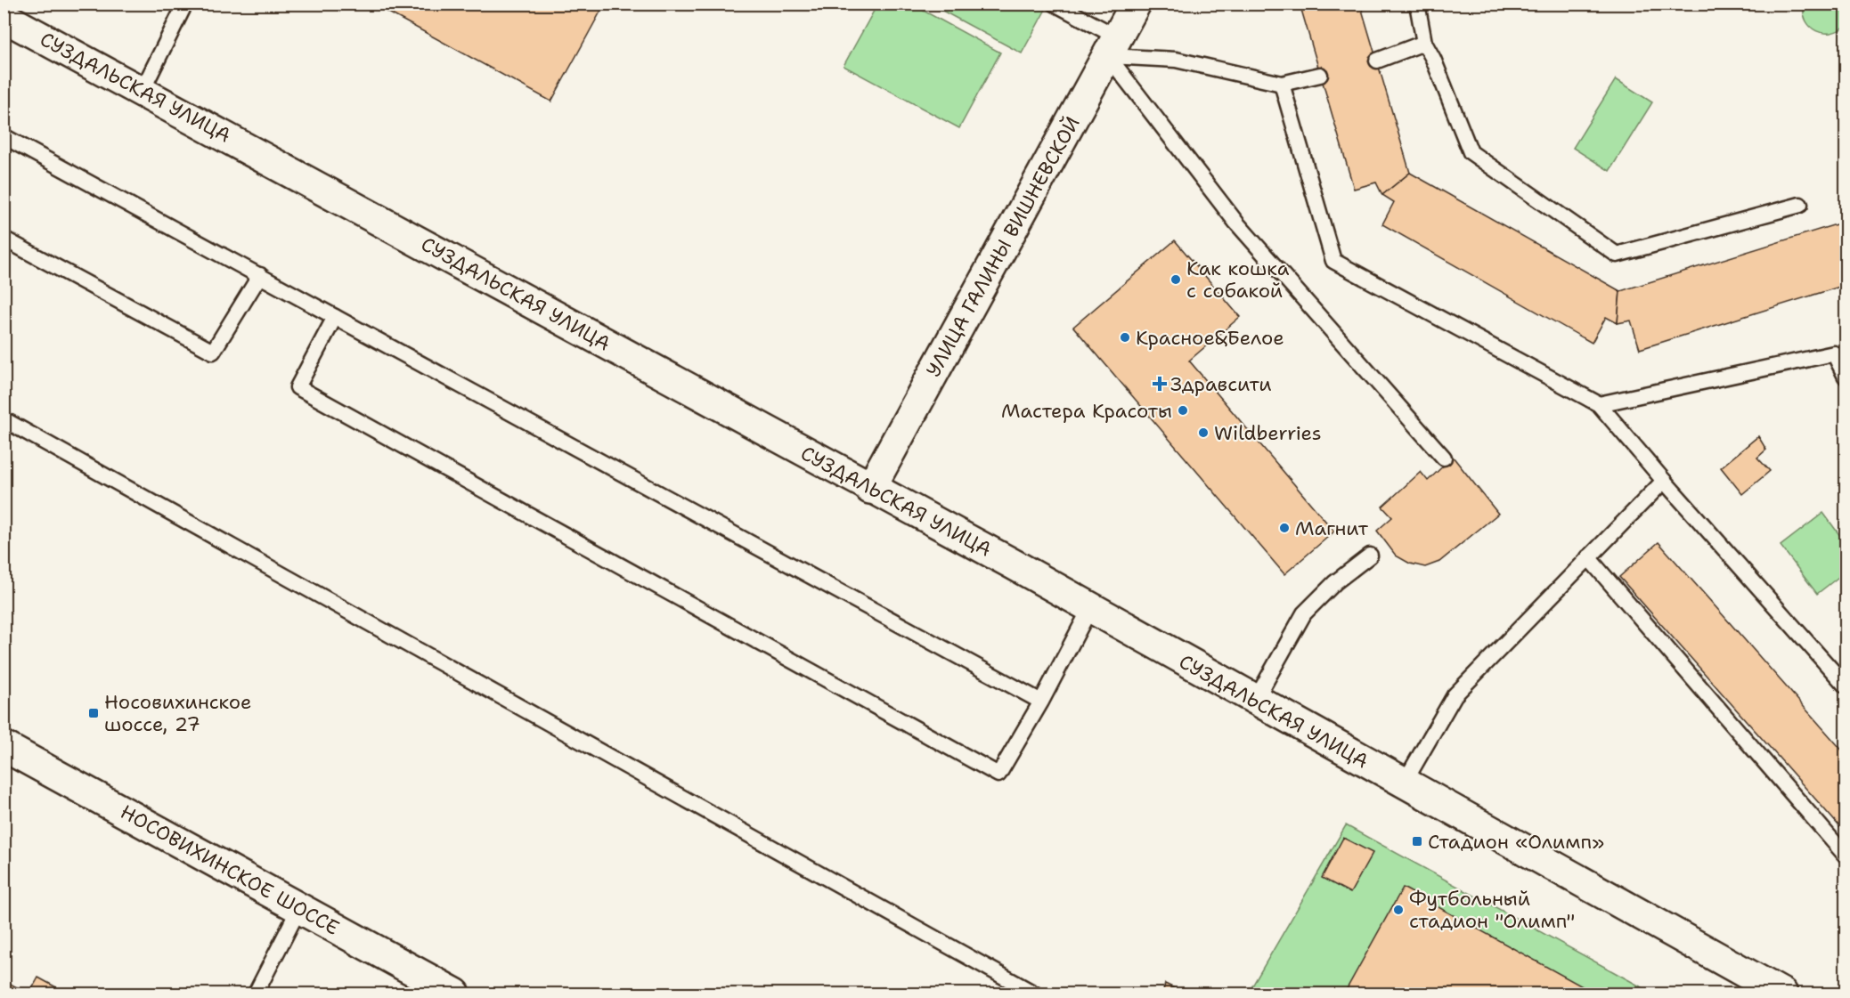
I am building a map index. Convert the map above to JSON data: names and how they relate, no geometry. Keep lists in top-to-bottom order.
{
  "streets": {
    "street": ["СУЗДАЛЬСКАЯ УЛИЦА", "УЛИЦА ГАЛИНЫ ВИШНЕВСКОЙ", "НОСОВИХИНСКОЕ ШОССЕ"]
  },
  "crossings": [
    ["СУЗДАЛЬСКАЯ УЛИЦА", "УЛИЦА ГАЛИНЫ ВИШНЕВСКОЙ"]
  ],
  "places": {
    "other": [
      "Как кошка с собакой",
      "Красное&Белое",
      "Мастера Красоты",
      "Wildberries",
      "Магнит",
      "Футбольный стадион \"Олимп\""
    ],
    "health": ["Здравсити"],
    "transit": ["Носовихинское шоссе, 27", "Стадион «Олимп»"]
  }
}
